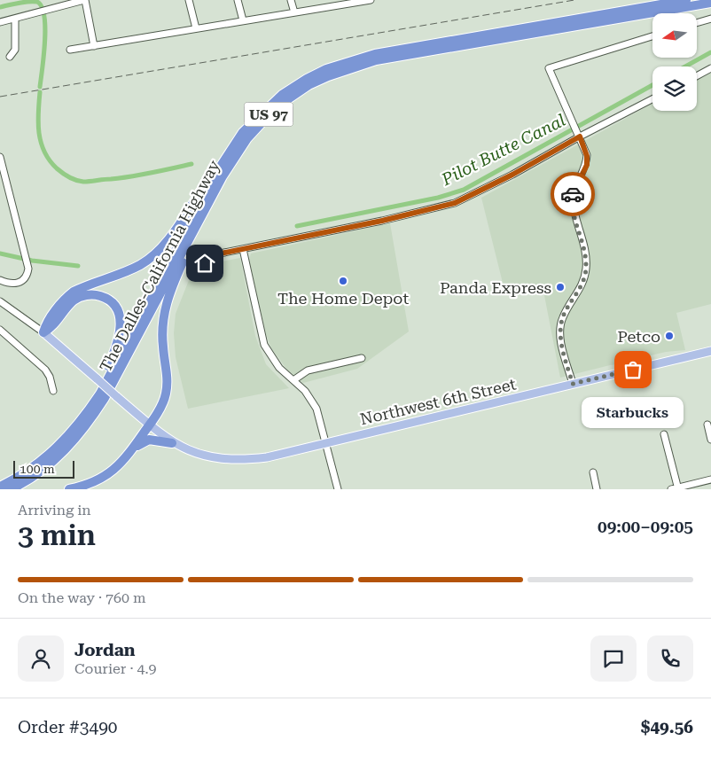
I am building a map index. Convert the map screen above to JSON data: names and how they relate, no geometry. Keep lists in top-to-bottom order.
{
  "streets": {
    "highway": ["US 97", "The Dalles-California Highway"],
    "main road": ["Northwest 6th Street"]
  },
  "water": ["Pilot Butte Canal"],
  "places": [
    "The Home Depot",
    "Panda Express",
    "Petco",
    "Starbucks"
  ],
  "scale_bar": "100 m",
  "north": "left",
  "page": {
    "bubble": "Starbucks",
    "scale": "100 m",
    "heading": ["3 min", "Arriving in", "09:00–09:05"],
    "panel": [
      "Jordan",
      "Courier · 4.9",
      "Order #3490",
      "$49.56"
    ],
    "bar": "On the way · 760 m"
  }
}
